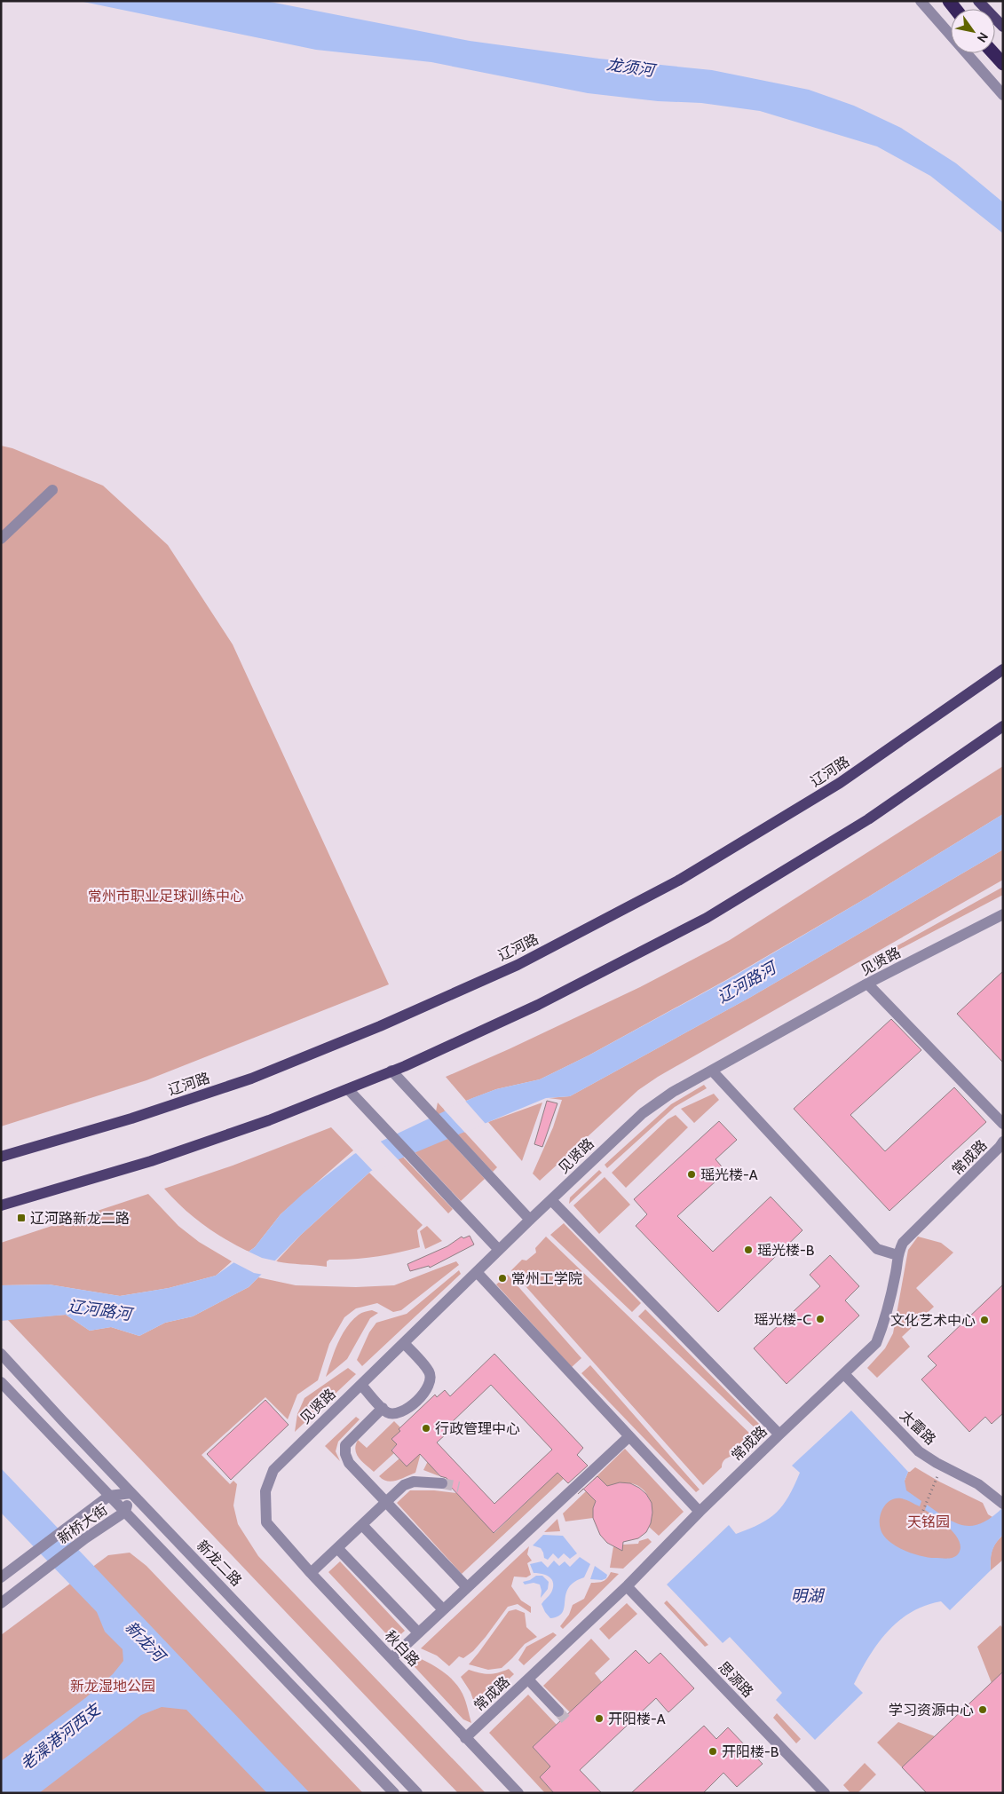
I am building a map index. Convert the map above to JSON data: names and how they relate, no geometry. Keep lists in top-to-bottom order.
{
  "streets": {
    "main road": ["辽河路"],
    "street": [
      "见贤路",
      "常成路",
      "太雷路",
      "新桥大街",
      "新龙二路",
      "秋白路",
      "思源路"
    ]
  },
  "crossings": [
    ["见贤路", "秋白路"],
    ["常成路", "太雷路"],
    ["常成路", "秋白路"],
    ["常成路", "思源路"],
    ["新桥大街", "新龙二路"]
  ],
  "water": [
    "龙须河",
    "辽河路河",
    "明湖",
    "新龙河",
    "老澡港河西支"
  ],
  "parks": ["常州市职业足球训练中心", "天铭园", "新龙湿地公园"],
  "places": {
    "other": [
      "瑶光楼-A",
      "瑶光楼-B",
      "常州工学院",
      "瑶光楼-C",
      "文化艺术中心",
      "行政管理中心",
      "学习资源中心",
      "开阳楼-A",
      "开阳楼-B"
    ],
    "transit": ["辽河路新龙二路"]
  },
  "north": "bottom right"
}
